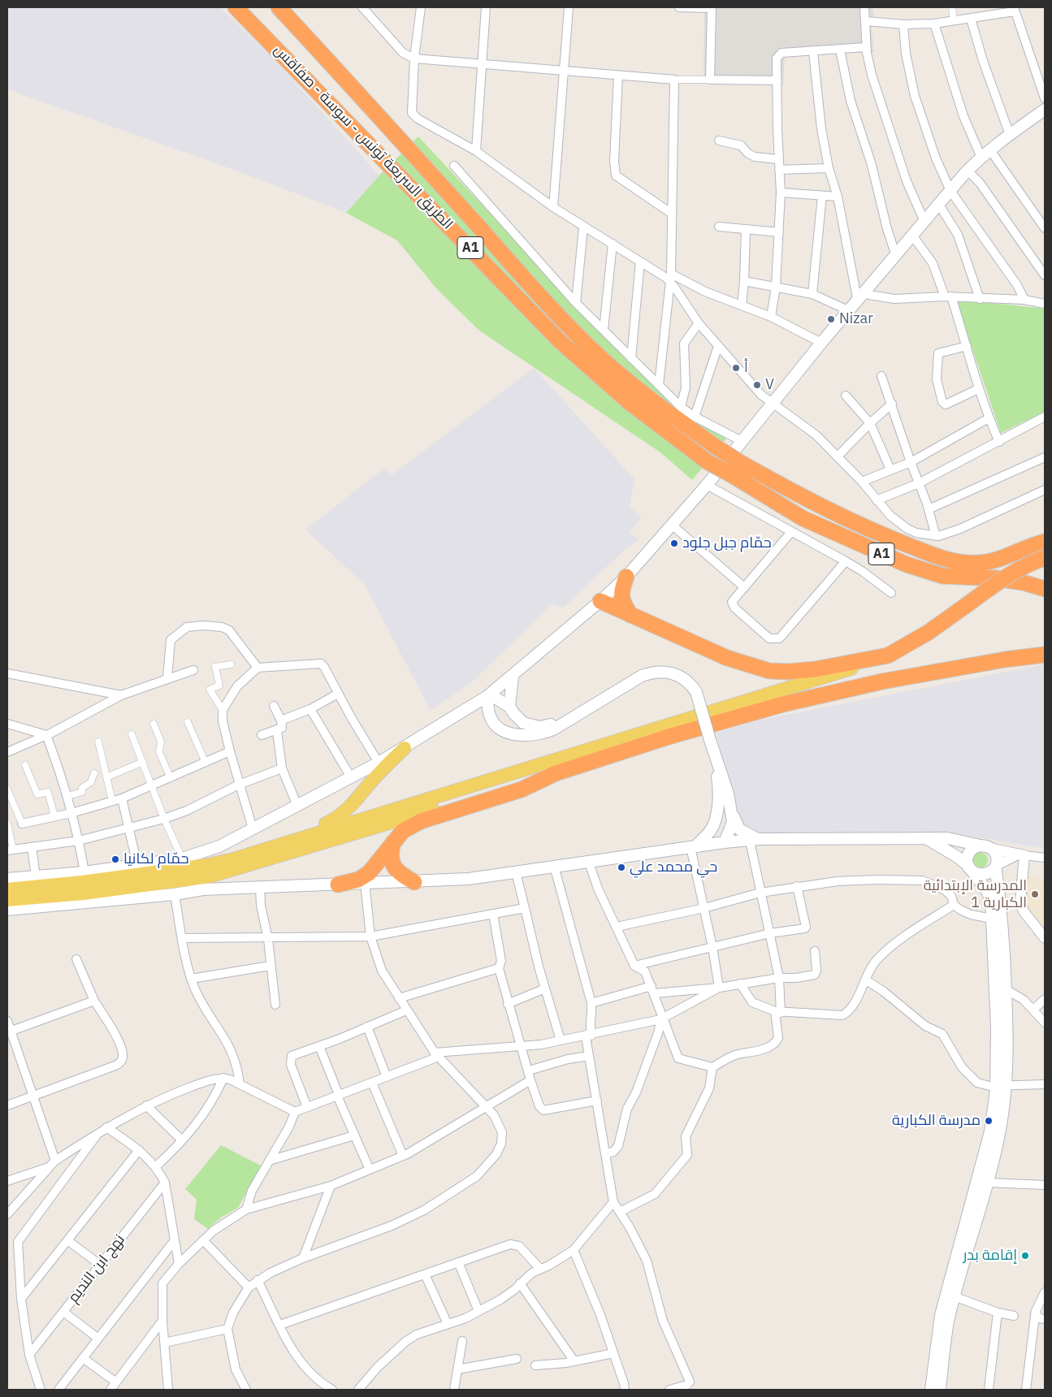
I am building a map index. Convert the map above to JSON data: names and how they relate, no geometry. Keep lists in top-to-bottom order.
{
  "streets": {
    "highway": ["الطريق السريعة تونس - سوسة - صفاقس", "A1"],
    "street": ["نهج ابن النديم"]
  },
  "places": [
    "Nizar",
    "أ",
    "V",
    "حمّام جبل جلود",
    "حمّام لكانيا",
    "حي محمد علي",
    "المدرسة الإبتدائية الكبارية 1",
    "مدرسة الكبارية",
    "إقامة بدر"
  ]
}
